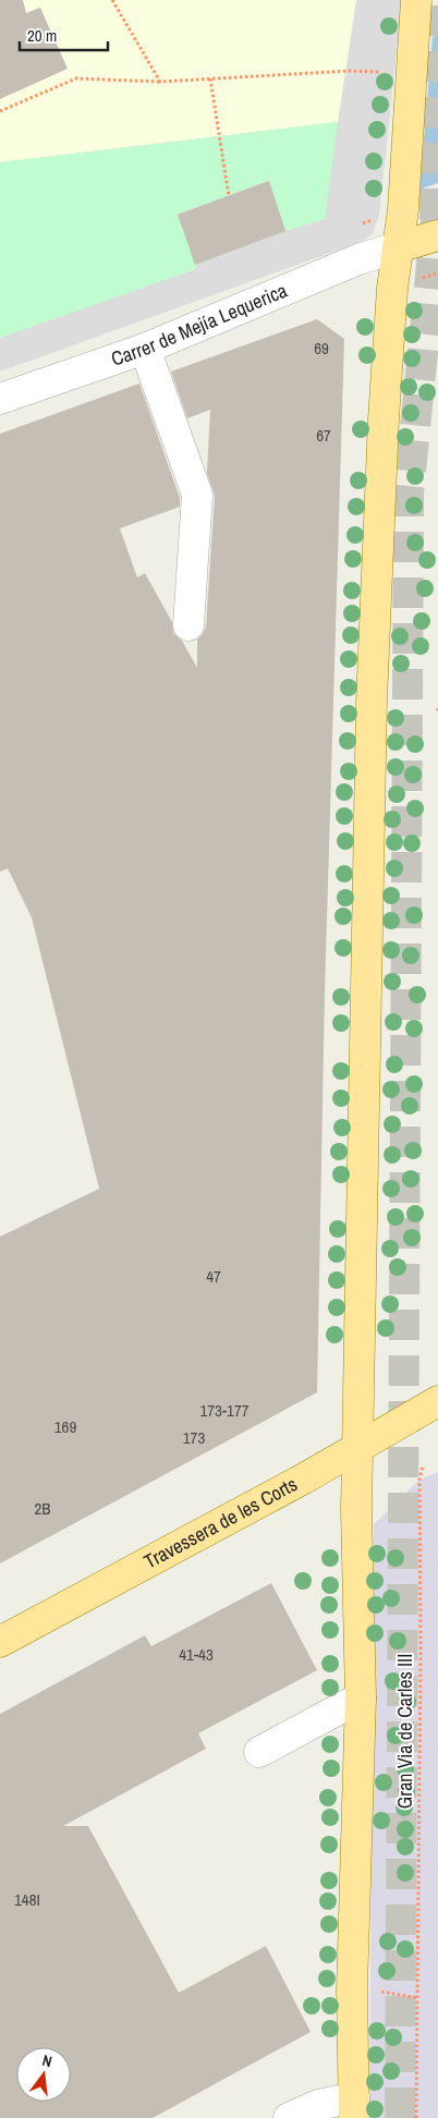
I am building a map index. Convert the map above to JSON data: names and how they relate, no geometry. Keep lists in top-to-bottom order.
{
  "streets": {
    "main road": ["Travessera de les Corts"],
    "street": ["Carrer de Mejía Lequerica"],
    "path": ["Gran Via de Carles III"]
  },
  "house_numbers": [
    "69",
    "67",
    "47",
    "173-177",
    "169",
    "173",
    "2B",
    "41-43",
    "148I"
  ],
  "scale_bar": "20 m",
  "north": "top"
}
